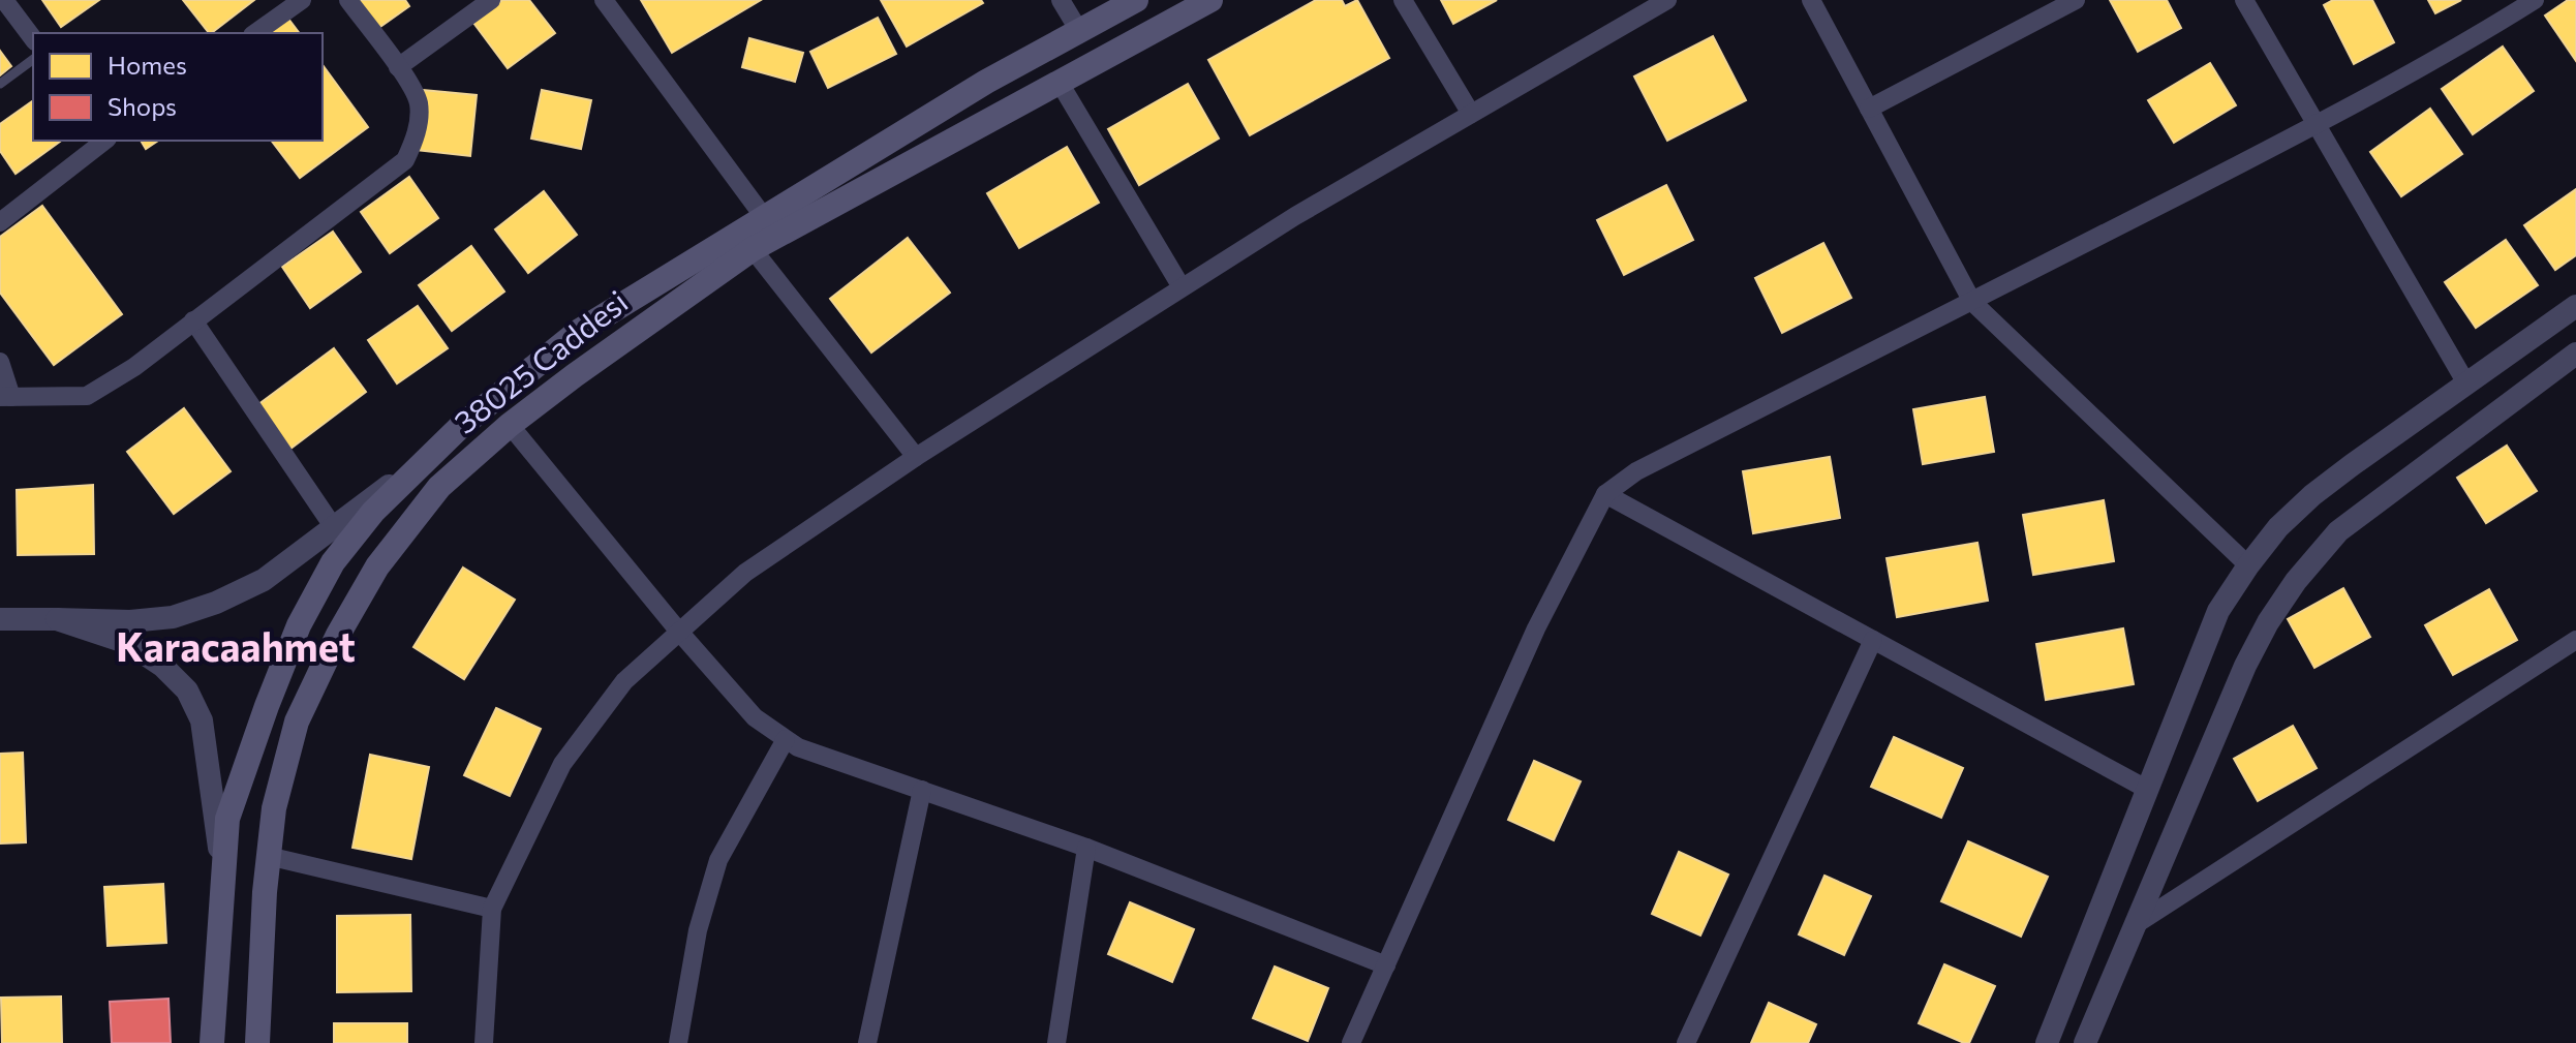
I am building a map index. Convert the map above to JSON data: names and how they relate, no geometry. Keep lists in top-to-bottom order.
{
  "streets": {
    "main road": ["38025 Caddesi"]
  },
  "districts": ["Karacaahmet"],
  "legend": ["Homes", "Shops"]
}
